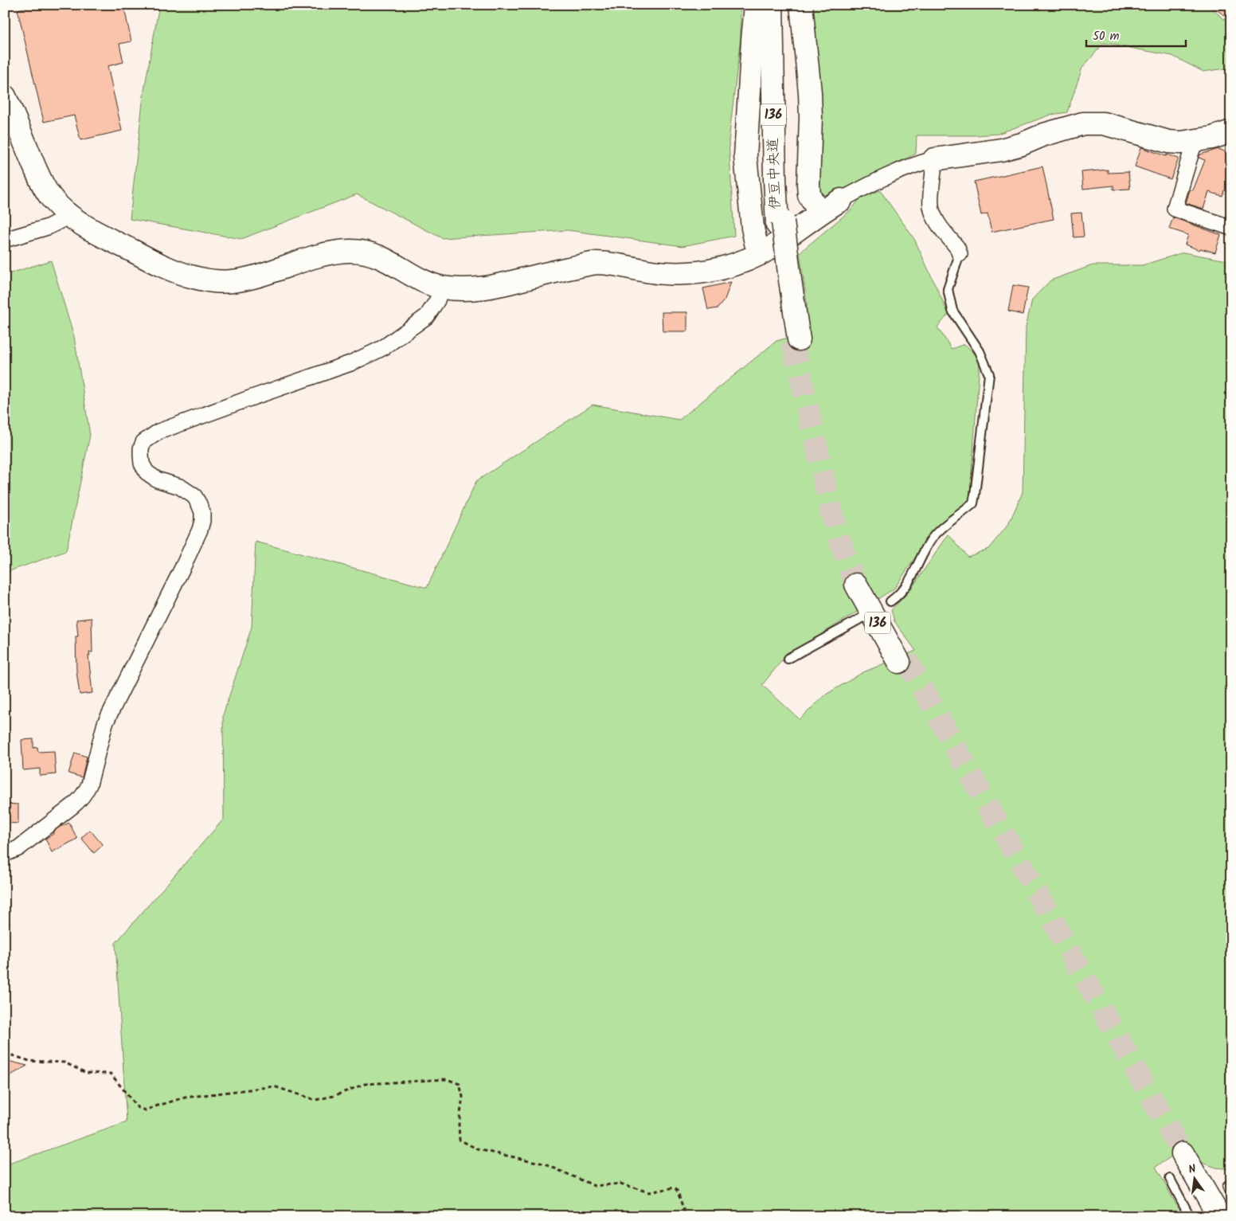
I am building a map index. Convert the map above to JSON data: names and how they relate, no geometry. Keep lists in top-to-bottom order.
{
  "streets": {
    "main road": ["136", "伊豆中央道"]
  },
  "scale_bar": "50 m",
  "north": "top"
}
